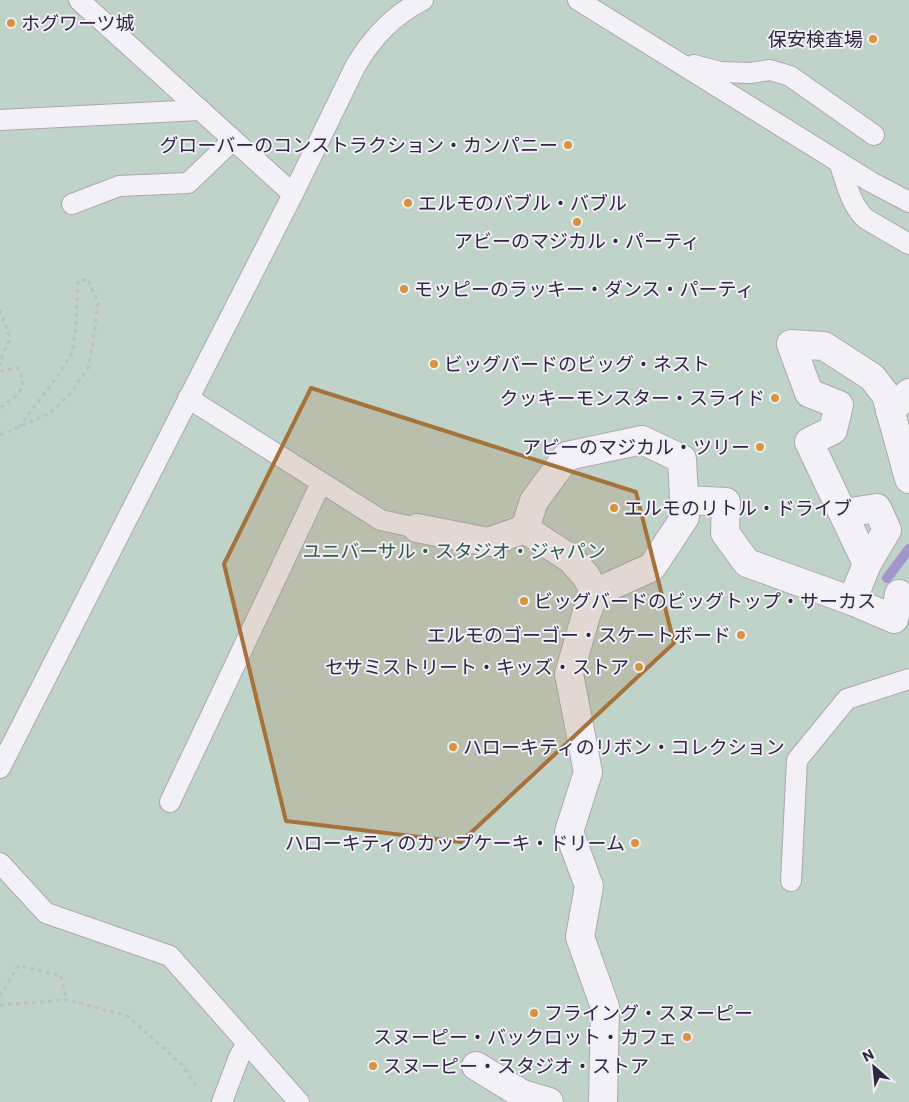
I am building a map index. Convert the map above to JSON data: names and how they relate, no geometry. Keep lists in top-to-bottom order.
{
  "parks": ["ユニバーサル・スタジオ・ジャパン"],
  "places": [
    "ホグワーツ城",
    "保安検査場",
    "グローバーのコンストラクション・カンパニー",
    "エルモのバブル・バブル",
    "アビーのマジカル・パーティ",
    "モッピーのラッキー・ダンス・パーティ",
    "ビッグバードのビッグ・ネスト",
    "クッキーモンスター・スライド",
    "アビーのマジカル・ツリー",
    "エルモのリトル・ドライブ",
    "ビッグバードのビッグトップ・サーカス",
    "エルモのゴーゴー・スケートボード",
    "セサミストリート・キッズ・ストア",
    "ハローキティのリボン・コレクション",
    "ハローキティのカップケーキ・ドリーム",
    "フライング・スヌーピー",
    "スヌーピー・バックロット・カフェ",
    "スヌーピー・スタジオ・ストア"
  ],
  "north": "top left"
}
